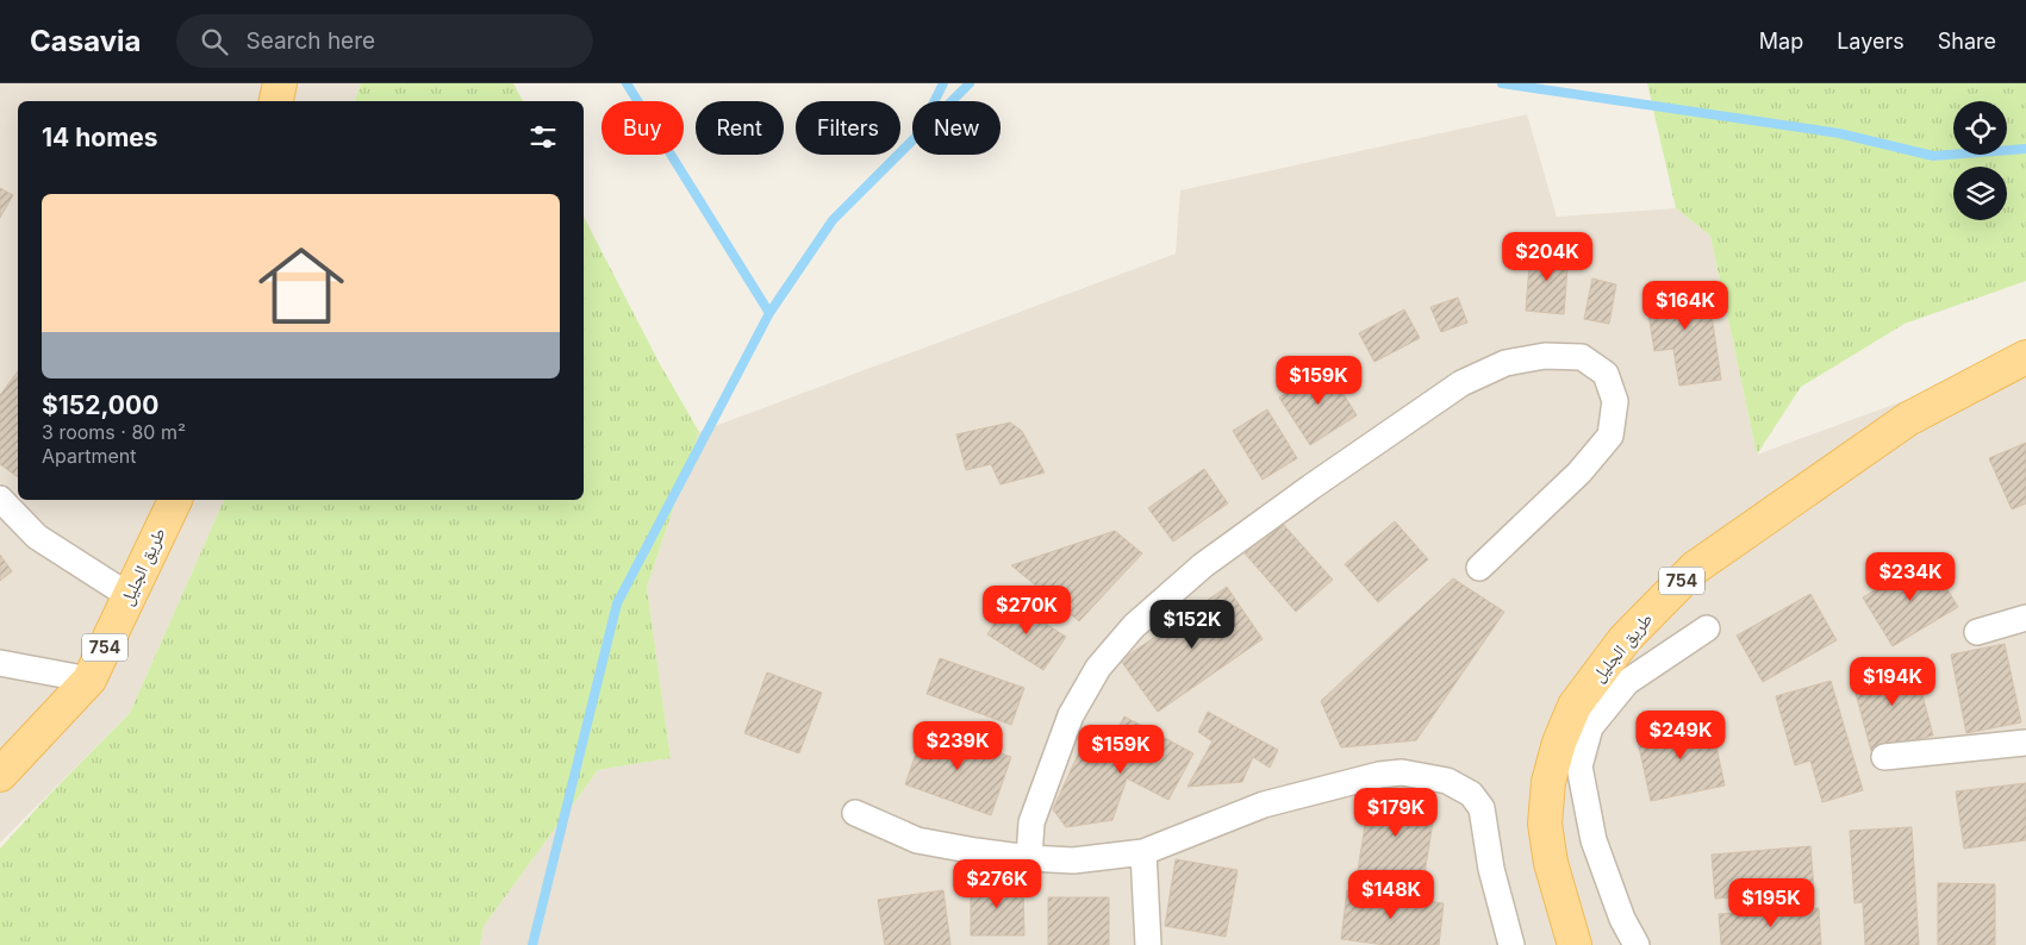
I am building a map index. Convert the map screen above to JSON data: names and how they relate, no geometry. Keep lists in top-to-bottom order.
{
  "streets": {
    "main road": ["طريق الجليل", "754"]
  },
  "page": {
    "header": "Casavia",
    "search": "Search here",
    "nav": ["Map", "Layers", "Share"],
    "chip": [
      "Buy",
      "Rent",
      "Filters",
      "New"
    ],
    "heading": "14 homes",
    "list": [
      {
        "name": "$152,000",
        "note": "3 rooms · 80 m² · Apartment"
      }
    ],
    "price": [
      "$204K",
      "$164K",
      "$159K",
      "$234K",
      "$270K",
      "$152K",
      "$194K",
      "$249K",
      "$239K",
      "$159K",
      "$179K",
      "$276K",
      "$148K",
      "$195K"
    ]
  }
}
